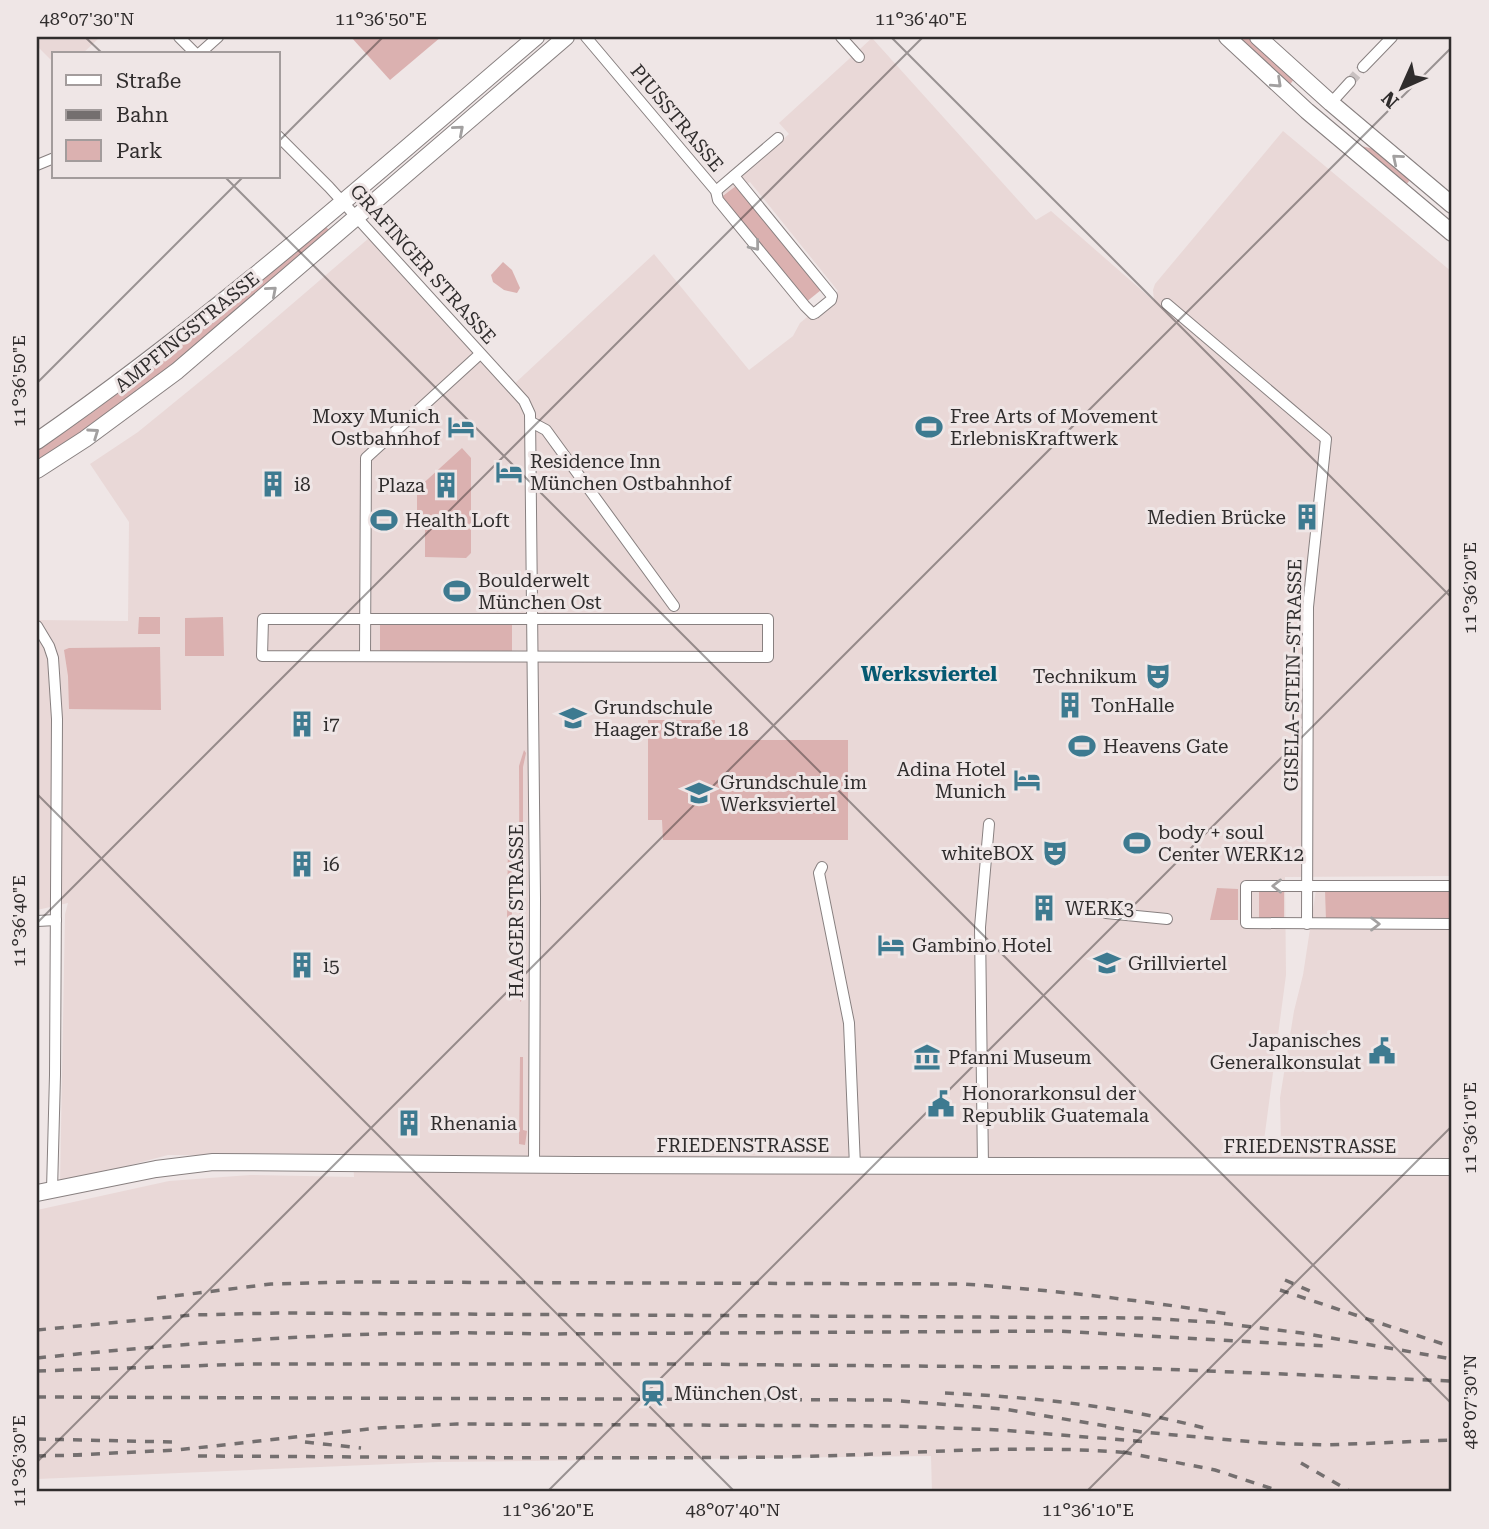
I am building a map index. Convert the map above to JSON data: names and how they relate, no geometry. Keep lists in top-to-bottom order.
{
  "streets": {
    "main road": ["AMPFINGSTRASSE", "FRIEDENSTRASSE"],
    "street": [
      "PIUSSTRASSE",
      "GRAFINGER STRASSE",
      "GISELA-STEIN-STRASSE",
      "HAAGER STRASSE"
    ]
  },
  "crossings": [
    ["GRAFINGER STRASSE", "AMPFINGSTRASSE"],
    ["GRAFINGER STRASSE", "HAAGER STRASSE"],
    ["HAAGER STRASSE", "FRIEDENSTRASSE"]
  ],
  "districts": ["Werksviertel"],
  "places": {
    "hotel": [
      "Moxy Munich Ostbahnhof",
      "Residence Inn München Ostbahnhof",
      "Adina Hotel Munich",
      "Gambino Hotel"
    ],
    "sports": [
      "Free Arts of Movement ErlebnisKraftwerk",
      "Health Loft",
      "Boulderwelt München Ost",
      "Heavens Gate",
      "body + soul Center WERK12"
    ],
    "building": [
      "i8",
      "Plaza",
      "Medien Brücke",
      "TonHalle",
      "i7",
      "i6",
      "WERK3",
      "i5",
      "Rhenania"
    ],
    "theatre": ["Technikum", "whiteBOX"],
    "school or university": ["Grundschule Haager Straße 18", "Grundschule im Werksviertel", "Grillviertel"],
    "public building": ["Japanisches Generalkonsulat", "Honorarkonsul der Republik Guatemala"],
    "museum": ["Pfanni Museum"],
    "station": ["München Ost"]
  },
  "legend": ["Straße", "Bahn", "Park"],
  "north": "bottom left",
  "coordinates": [
    "48°07'30\"N",
    "11°36'50\"E",
    "11°36'40\"E",
    "11°36'20\"E",
    "11°36'10\"E",
    "11°36'30\"E",
    "48°07'40\"N"
  ]
}
